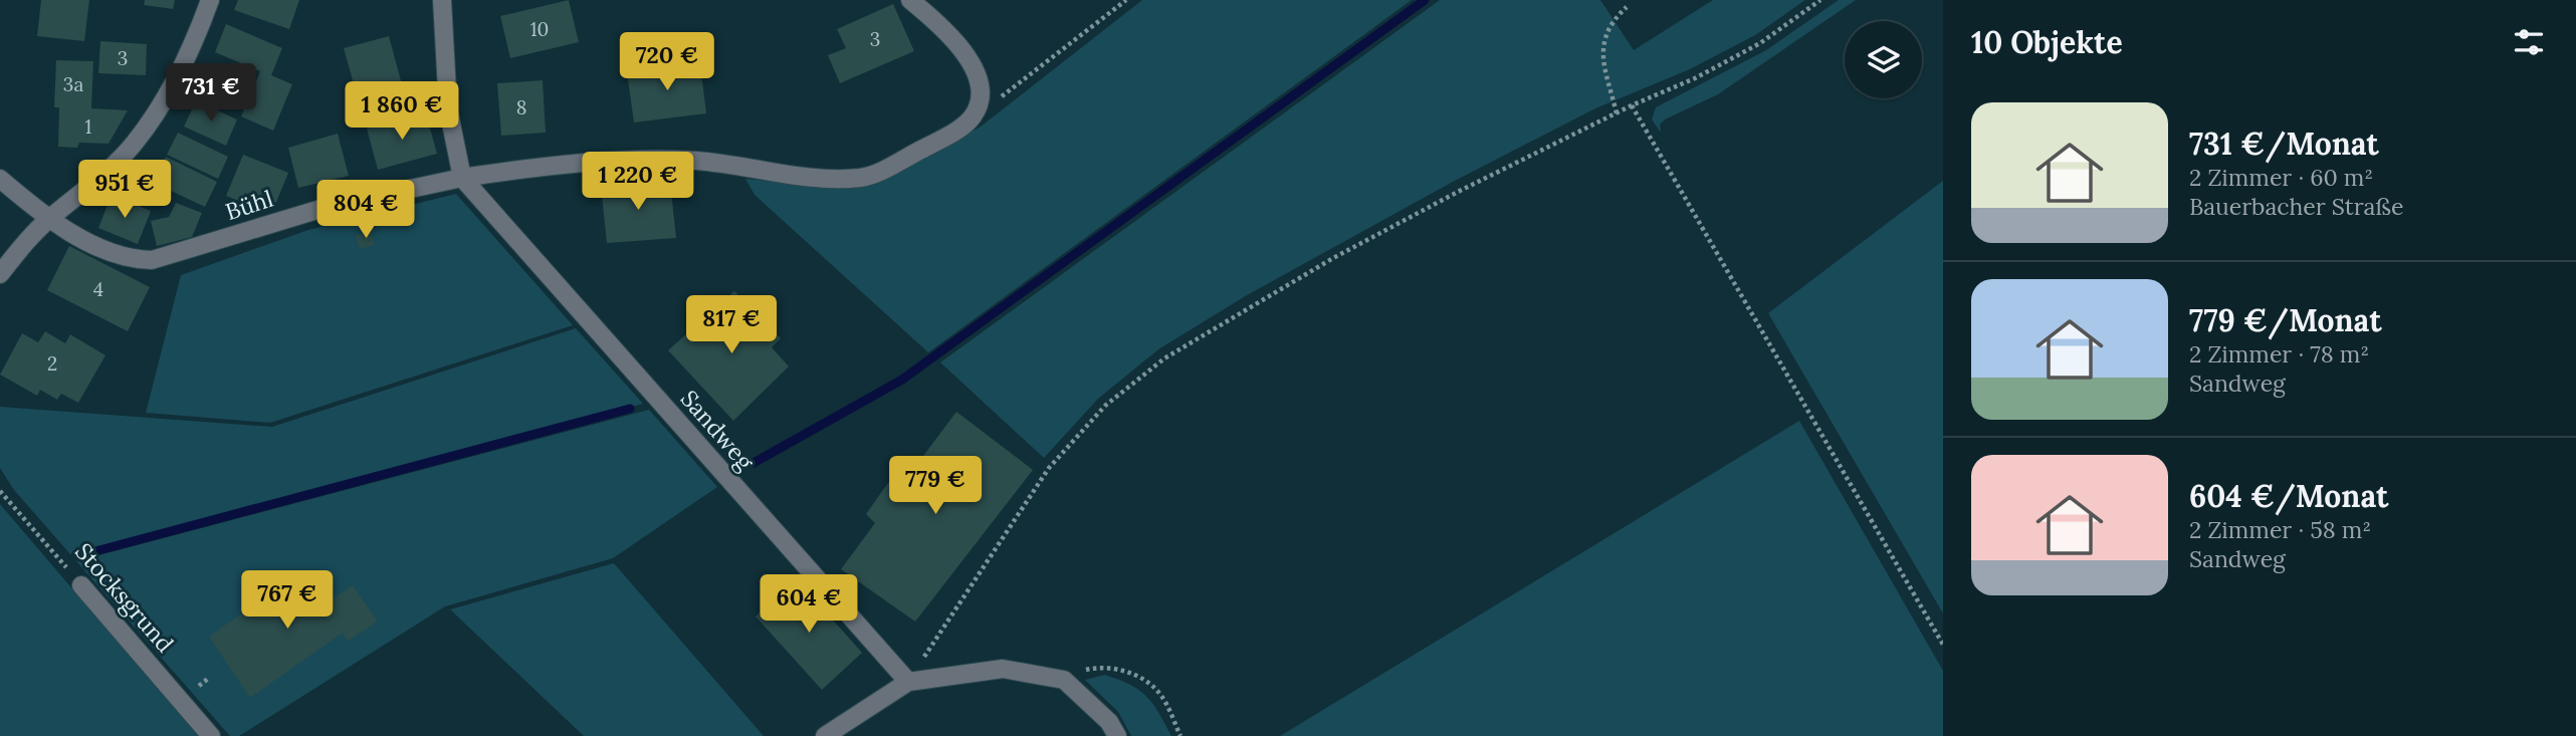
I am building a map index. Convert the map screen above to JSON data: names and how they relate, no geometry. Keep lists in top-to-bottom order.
{
  "streets": {
    "street": ["Bühl", "Sandweg", "Stocksgrund"]
  },
  "crossings": [
    ["Bühl", "Sandweg"]
  ],
  "house_numbers": [
    "10",
    "3",
    "3",
    "3a",
    "8",
    "1",
    "4",
    "2"
  ],
  "page": {
    "heading": "10 Objekte",
    "price": [
      "720 €",
      "731 €",
      "1 860 €",
      "1 220 €",
      "951 €",
      "804 €",
      "817 €",
      "779 €",
      "767 €",
      "604 €"
    ],
    "list": [
      {
        "name": "731 €/Monat",
        "note": "2 Zimmer · 60 m² · Bauerbacher Straße"
      },
      {
        "name": "779 €/Monat",
        "note": "2 Zimmer · 78 m² · Sandweg"
      },
      {
        "name": "604 €/Monat",
        "note": "2 Zimmer · 58 m² · Sandweg"
      }
    ]
  }
}
